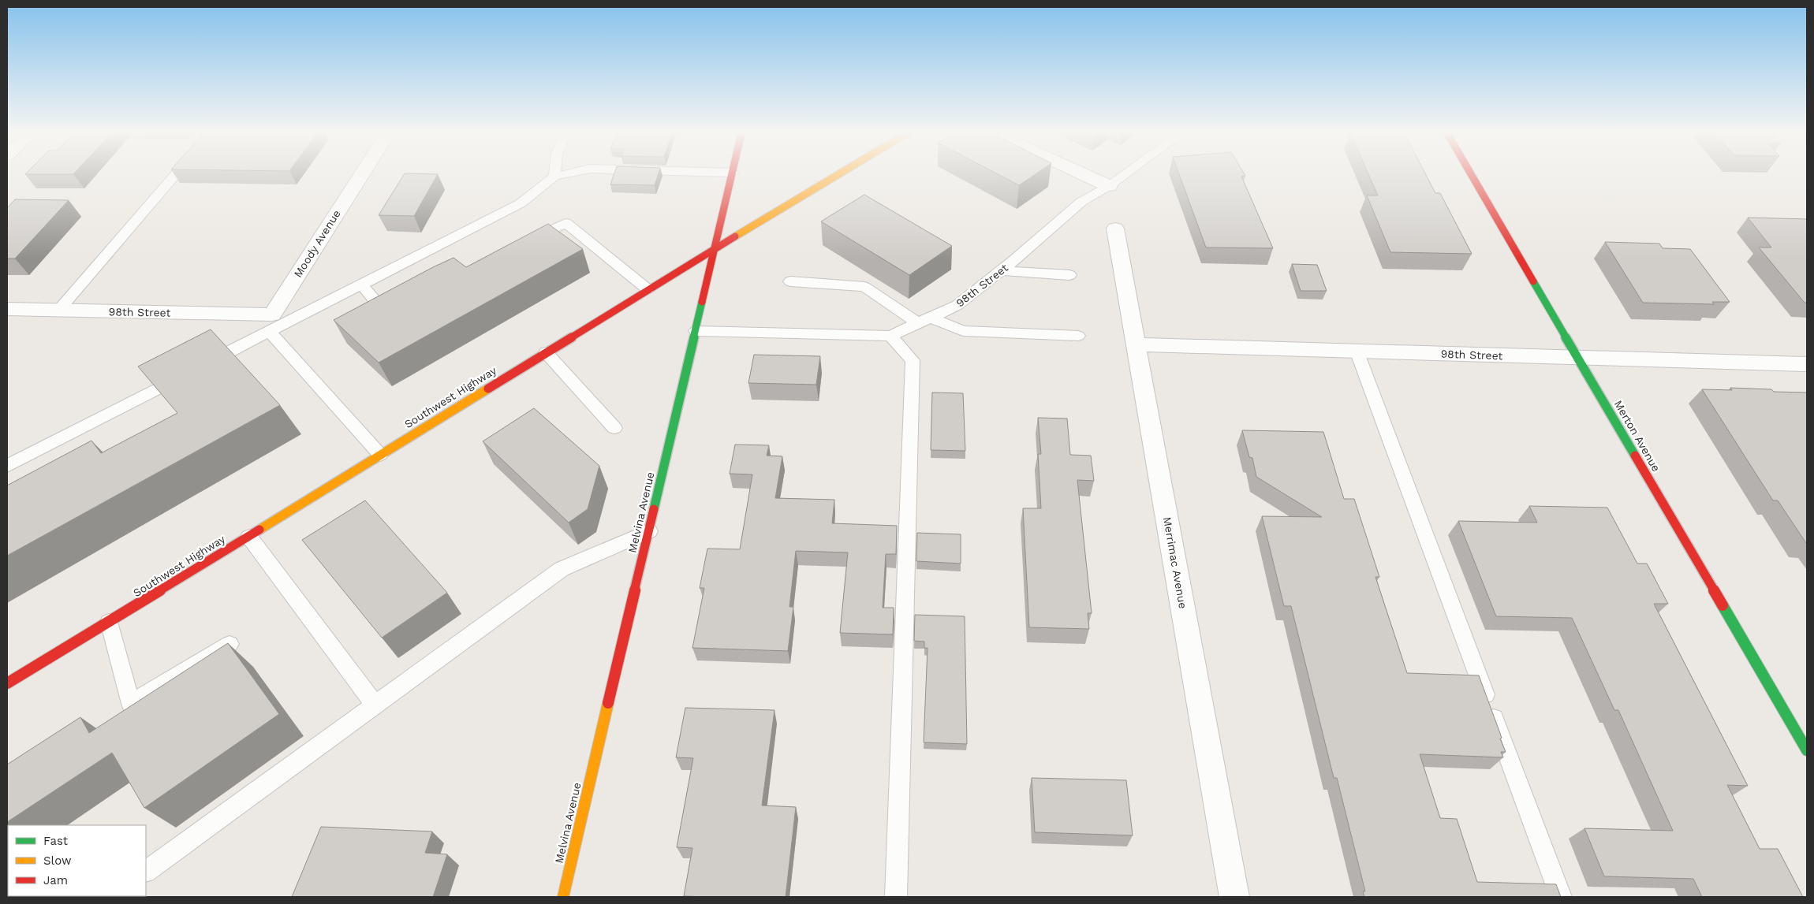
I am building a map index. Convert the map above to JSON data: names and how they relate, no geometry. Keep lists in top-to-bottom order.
{
  "streets": {
    "street": [
      "Moody Avenue",
      "98th Street",
      "Southwest Highway",
      "Merton Avenue",
      "Melvina Avenue",
      "Merrimac Avenue"
    ]
  },
  "crossings": [
    ["Moody Avenue", "98th Street"],
    ["98th Street", "Merton Avenue"],
    ["98th Street", "Melvina Avenue"],
    ["98th Street", "Merrimac Avenue"],
    ["Southwest Highway", "Melvina Avenue"]
  ],
  "legend": ["Fast", "Slow", "Jam"]
}
